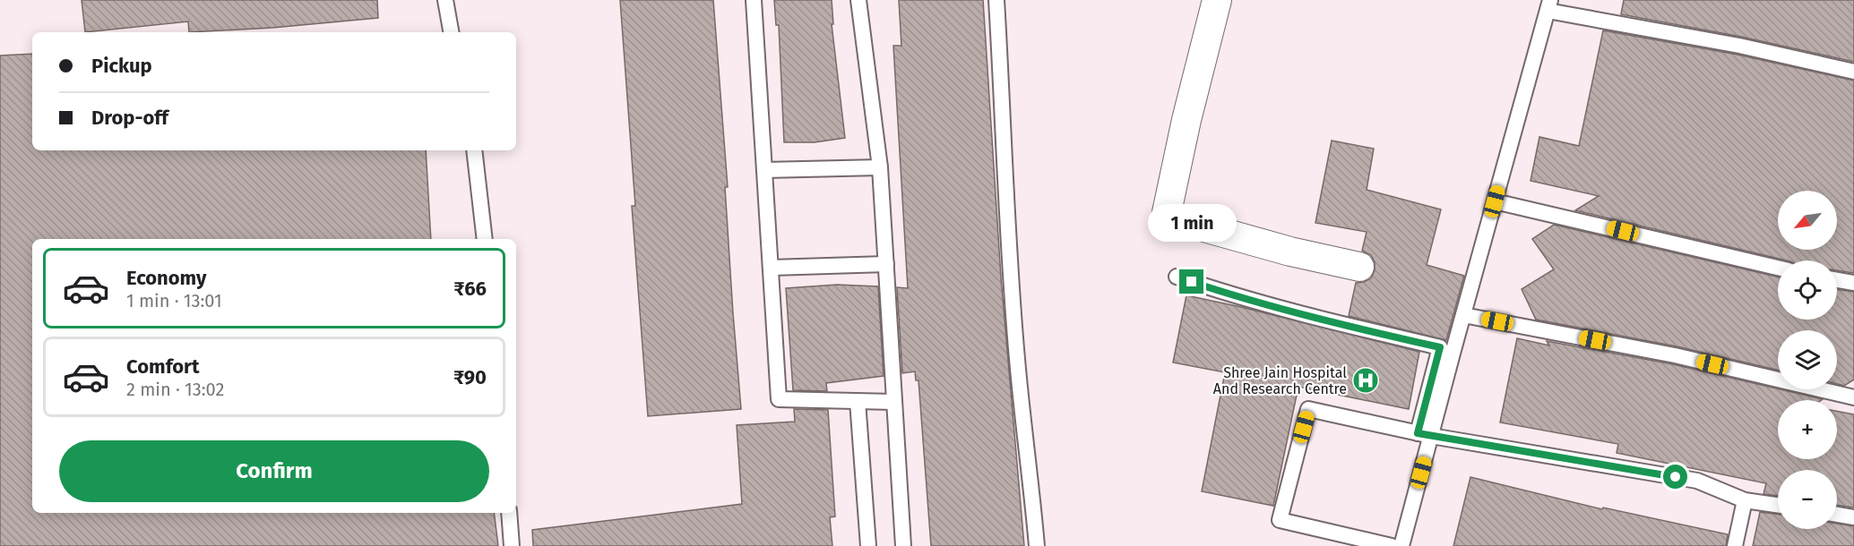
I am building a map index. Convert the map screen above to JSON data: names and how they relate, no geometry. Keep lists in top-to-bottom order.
{
  "places": {
    "hospital": ["Shree Jain Hospital And Research Centre"]
  },
  "north": "bottom left",
  "page": {
    "banner": ["Pickup", "Drop-off"],
    "map_buttons": ["+", "−"],
    "bubble": "1 min",
    "list": [
      {
        "name": "Economy",
        "note": "1 min · 13:01",
        "value": "₹66"
      },
      {
        "name": "Comfort",
        "note": "2 min · 13:02",
        "value": "₹90"
      }
    ],
    "buttons": "Confirm"
  }
}
